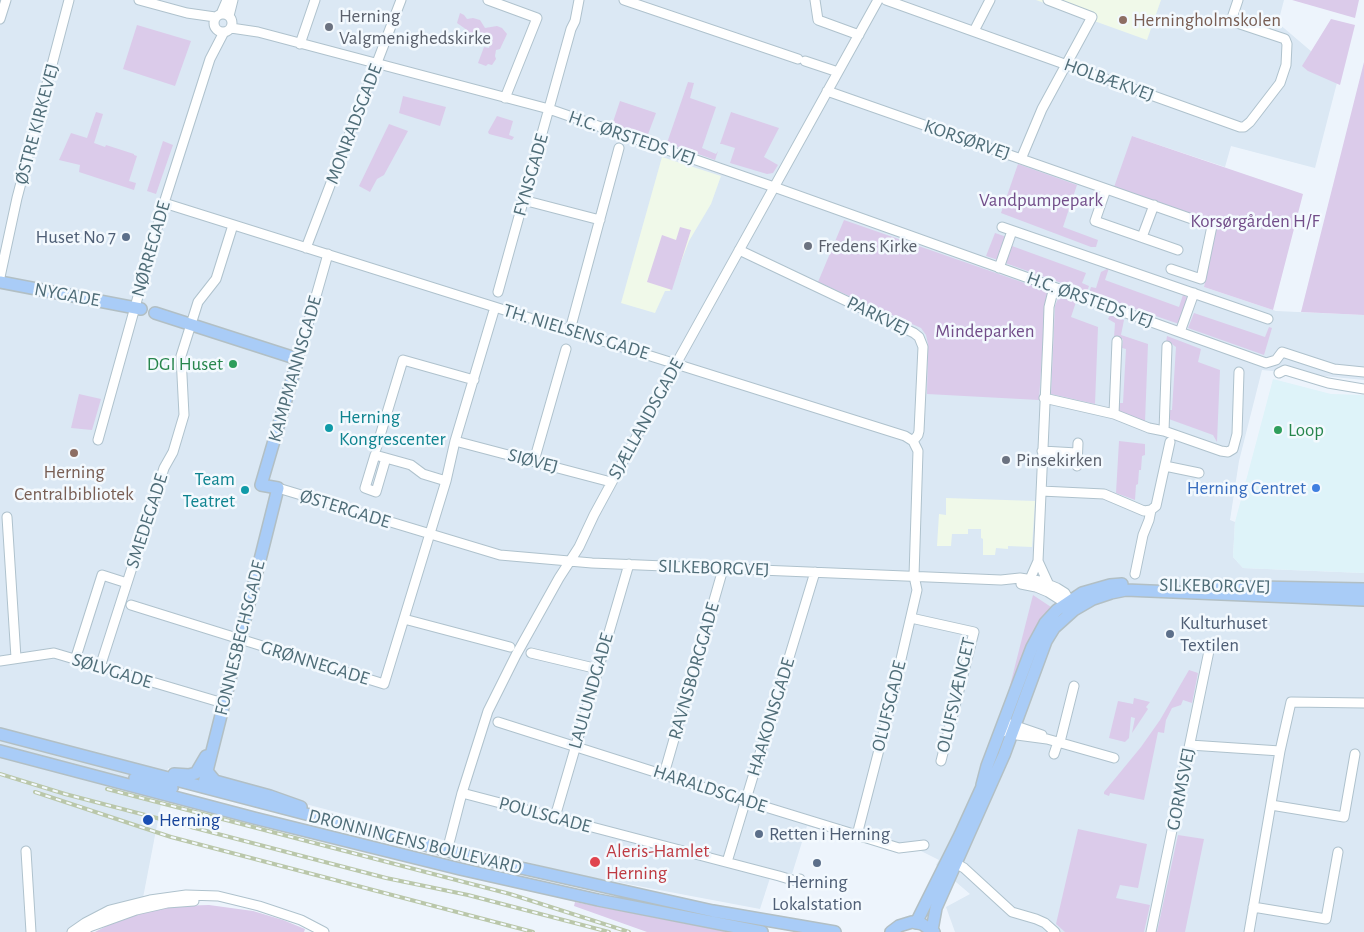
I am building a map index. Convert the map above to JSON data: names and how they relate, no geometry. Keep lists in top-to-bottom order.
{
  "streets": {
    "main road": [
      "NYGADE",
      "KAMPMANNSGADE",
      "ØSTERGADE",
      "SILKEBORGVEJ",
      "FONNESBECHSGADE",
      "DRONNINGENS BOULEVARD"
    ],
    "street": [
      "HOLBÆKVEJ",
      "ØSTRE KIRKEVEJ",
      "MONRADSGADE",
      "H.C. ØRSTEDS VEJ",
      "KORSØRVEJ",
      "FYNSGADE",
      "NØRREGADE",
      "PARKVEJ",
      "TH. NIELSENS GADE",
      "SJÆLLANDSGADE",
      "SIØVEJ",
      "SMEDEGADE",
      "GRØNNEGADE",
      "SØLVGADE",
      "RAVNSBORGGADE",
      "LAULUNDGADE",
      "OLUFSVÆNGET",
      "OLUFSGADE",
      "HAAKONSGADE",
      "HARALDSGADE",
      "GORMSVEJ",
      "POULSGADE"
    ]
  },
  "crossings": [
    ["MONRADSGADE", "H.C. ØRSTEDS VEJ"],
    ["MONRADSGADE", "TH. NIELSENS GADE"],
    ["H.C. ØRSTEDS VEJ", "FYNSGADE"],
    ["H.C. ØRSTEDS VEJ", "NØRREGADE"],
    ["H.C. ØRSTEDS VEJ", "SJÆLLANDSGADE"],
    ["KORSØRVEJ", "SJÆLLANDSGADE"],
    ["NØRREGADE", "NYGADE"],
    ["NØRREGADE", "TH. NIELSENS GADE"],
    ["PARKVEJ", "TH. NIELSENS GADE"],
    ["PARKVEJ", "SJÆLLANDSGADE"],
    ["TH. NIELSENS GADE", "KAMPMANNSGADE"],
    ["TH. NIELSENS GADE", "SJÆLLANDSGADE"],
    ["TH. NIELSENS GADE", "SMEDEGADE"],
    ["KAMPMANNSGADE", "ØSTERGADE"],
    ["SJÆLLANDSGADE", "SIØVEJ"],
    ["SJÆLLANDSGADE", "SILKEBORGVEJ"],
    ["SJÆLLANDSGADE", "POULSGADE"],
    ["SJÆLLANDSGADE", "DRONNINGENS BOULEVARD"],
    ["ØSTERGADE", "SILKEBORGVEJ"],
    ["ØSTERGADE", "FONNESBECHSGADE"],
    ["SMEDEGADE", "SØLVGADE"],
    ["SILKEBORGVEJ", "RAVNSBORGGADE"],
    ["SILKEBORGVEJ", "LAULUNDGADE"],
    ["SILKEBORGVEJ", "OLUFSGADE"],
    ["SILKEBORGVEJ", "HAAKONSGADE"],
    ["FONNESBECHSGADE", "GRØNNEGADE"],
    ["FONNESBECHSGADE", "SØLVGADE"],
    ["FONNESBECHSGADE", "DRONNINGENS BOULEVARD"],
    ["RAVNSBORGGADE", "HARALDSGADE"],
    ["LAULUNDGADE", "HARALDSGADE"],
    ["LAULUNDGADE", "POULSGADE"],
    ["OLUFSVÆNGET", "OLUFSGADE"],
    ["OLUFSGADE", "HARALDSGADE"],
    ["HAAKONSGADE", "HARALDSGADE"],
    ["HAAKONSGADE", "POULSGADE"]
  ],
  "parks": ["Vandpumpepark", "Korsørgården H/F", "Mindeparken"],
  "places": [
    "Herningholmskolen",
    "Herning Valgmenighedskirke",
    "Huset No 7",
    "Fredens Kirke",
    "DGI Huset",
    "Herning Kongrescenter",
    "Loop",
    "Herning Centralbibliotek",
    "Pinsekirken",
    "Herning Centret",
    "Team Teatret",
    "Kulturhuset Textilen",
    "Herning",
    "Retten i Herning",
    "Aleris-Hamlet Herning",
    "Herning Lokalstation"
  ]
}
